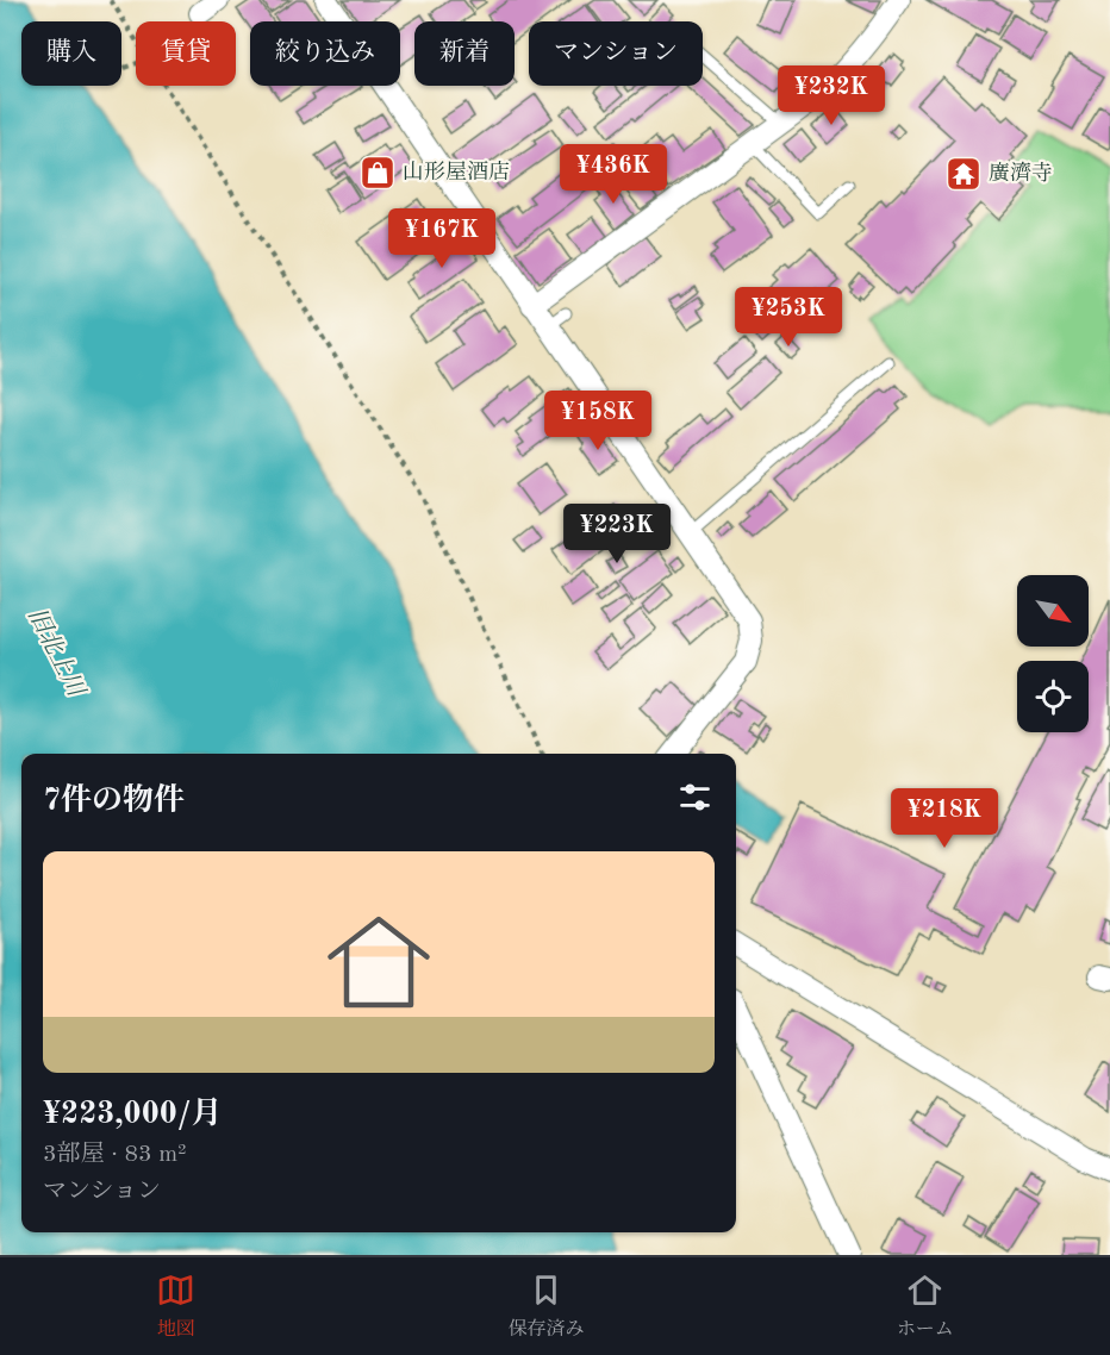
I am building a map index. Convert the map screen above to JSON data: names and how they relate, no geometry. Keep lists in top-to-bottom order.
{
  "water": ["旧北上川"],
  "places": {
    "shop": ["山形屋酒店"],
    "temple": ["廣濟寺"]
  },
  "north": "bottom right",
  "page": {
    "chip": [
      "購入",
      "賃貸",
      "絞り込み",
      "新着",
      "マンション"
    ],
    "price": [
      "¥232K",
      "¥436K",
      "¥167K",
      "¥253K",
      "¥158K",
      "¥223K",
      "¥218K"
    ],
    "heading": "7件の物件",
    "list": [
      {
        "name": "¥223,000/月",
        "note": "3部屋 · 83 m² · マンション"
      }
    ],
    "tabs": ["地図", "保存済み", "ホーム"]
  }
}
